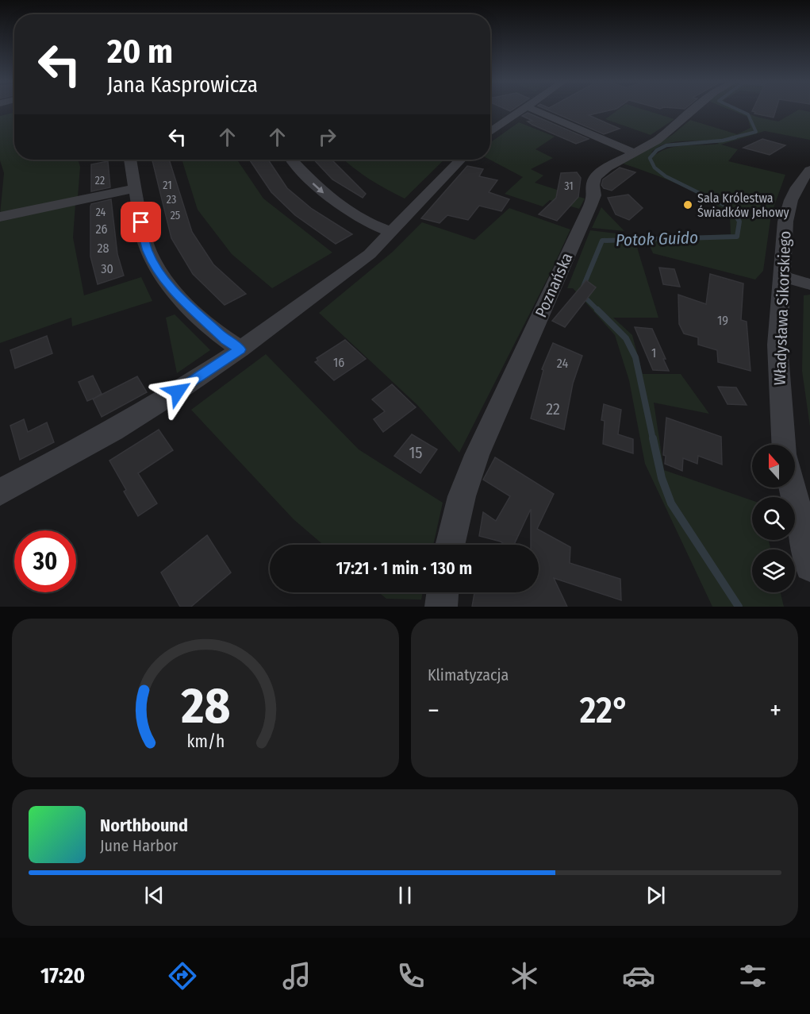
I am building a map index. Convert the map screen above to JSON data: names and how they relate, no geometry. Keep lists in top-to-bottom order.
{
  "streets": {
    "street": ["Poznańska", "Władysława Sikorskiego"]
  },
  "water": ["Potok Guido"],
  "places": ["Sala Królestwa Świadków Jehowy"],
  "house_numbers": [
    "22",
    "21",
    "31",
    "23",
    "24",
    "25",
    "26",
    "28",
    "30",
    "19",
    "1",
    "16",
    "24",
    "22",
    "15"
  ],
  "north": "top",
  "page": {
    "turn": ["20 m", "Jana Kasprowicza"],
    "limit": "30",
    "trip": "17:21 · 1 min · 130 m",
    "tile": "Klimatyzacja",
    "heat": ["−", "22°", "+"],
    "song": ["Northbound", "June Harbor"],
    "tabs": "17:20",
    "gauge": ["28", "km/h"]
  }
}
